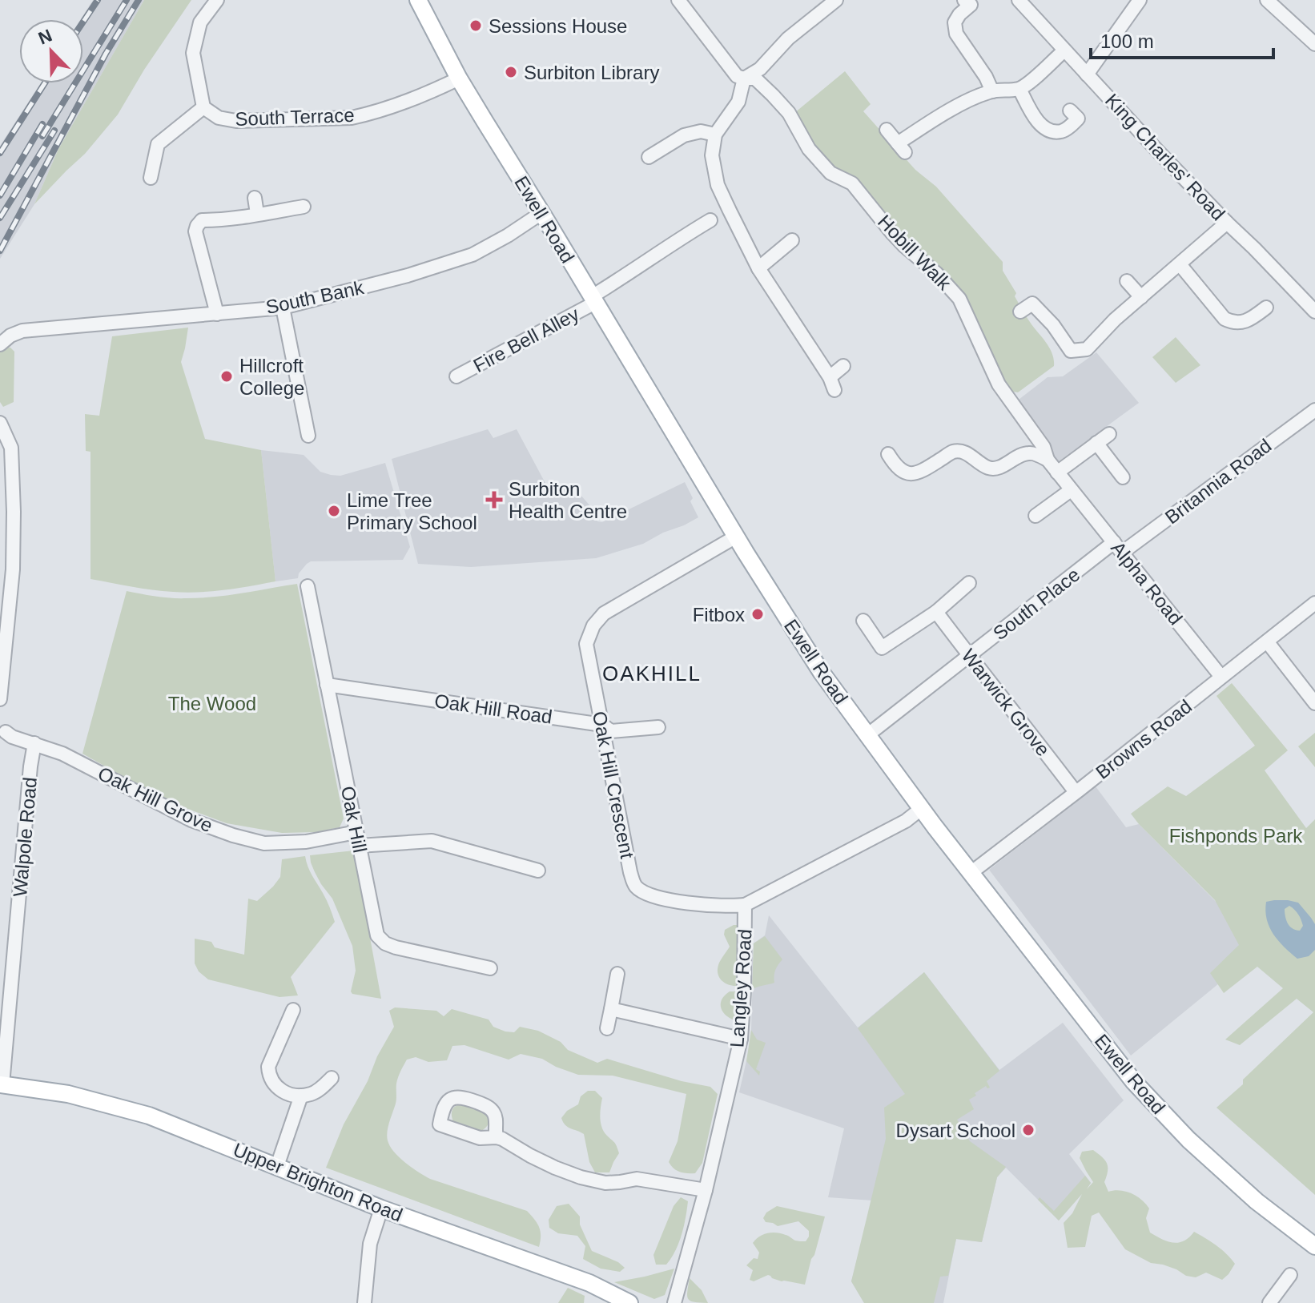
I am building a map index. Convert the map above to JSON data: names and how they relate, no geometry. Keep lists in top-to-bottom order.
{
  "streets": {
    "main road": ["Ewell Road", "Upper Brighton Road"],
    "street": [
      "South Terrace",
      "King Charles' Road",
      "Hobill Walk",
      "South Bank",
      "Fire Bell Alley",
      "Britannia Road",
      "Alpha Road",
      "South Place",
      "Warwick Grove",
      "Oak Hill Road",
      "Browns Road",
      "Oak Hill Crescent",
      "Oak Hill Grove",
      "Oak Hill",
      "Walpole Road",
      "Langley Road"
    ]
  },
  "crossings": [
    ["South Terrace", "Ewell Road"],
    ["Ewell Road", "South Bank"],
    ["Ewell Road", "Fire Bell Alley"],
    ["Ewell Road", "South Place"],
    ["Ewell Road", "Browns Road"],
    ["Ewell Road", "Oak Hill Crescent"],
    ["Ewell Road", "Langley Road"],
    ["Hobill Walk", "Alpha Road"],
    ["Britannia Road", "Alpha Road"],
    ["Britannia Road", "South Place"],
    ["Alpha Road", "South Place"],
    ["Alpha Road", "Browns Road"],
    ["South Place", "Warwick Grove"],
    ["Warwick Grove", "Browns Road"],
    ["Oak Hill Road", "Oak Hill Crescent"],
    ["Oak Hill Road", "Oak Hill"],
    ["Oak Hill Crescent", "Langley Road"],
    ["Oak Hill Grove", "Oak Hill"],
    ["Oak Hill Grove", "Walpole Road"],
    ["Walpole Road", "Upper Brighton Road"]
  ],
  "districts": ["OAKHILL"],
  "parks": ["The Wood", "Fishponds Park"],
  "places": {
    "other": [
      "Sessions House",
      "Surbiton Library",
      "Hillcroft College",
      "Lime Tree Primary School",
      "Fitbox",
      "Dysart School"
    ],
    "health": ["Surbiton Health Centre"]
  },
  "scale_bar": "100 m",
  "north": "top left"
}
